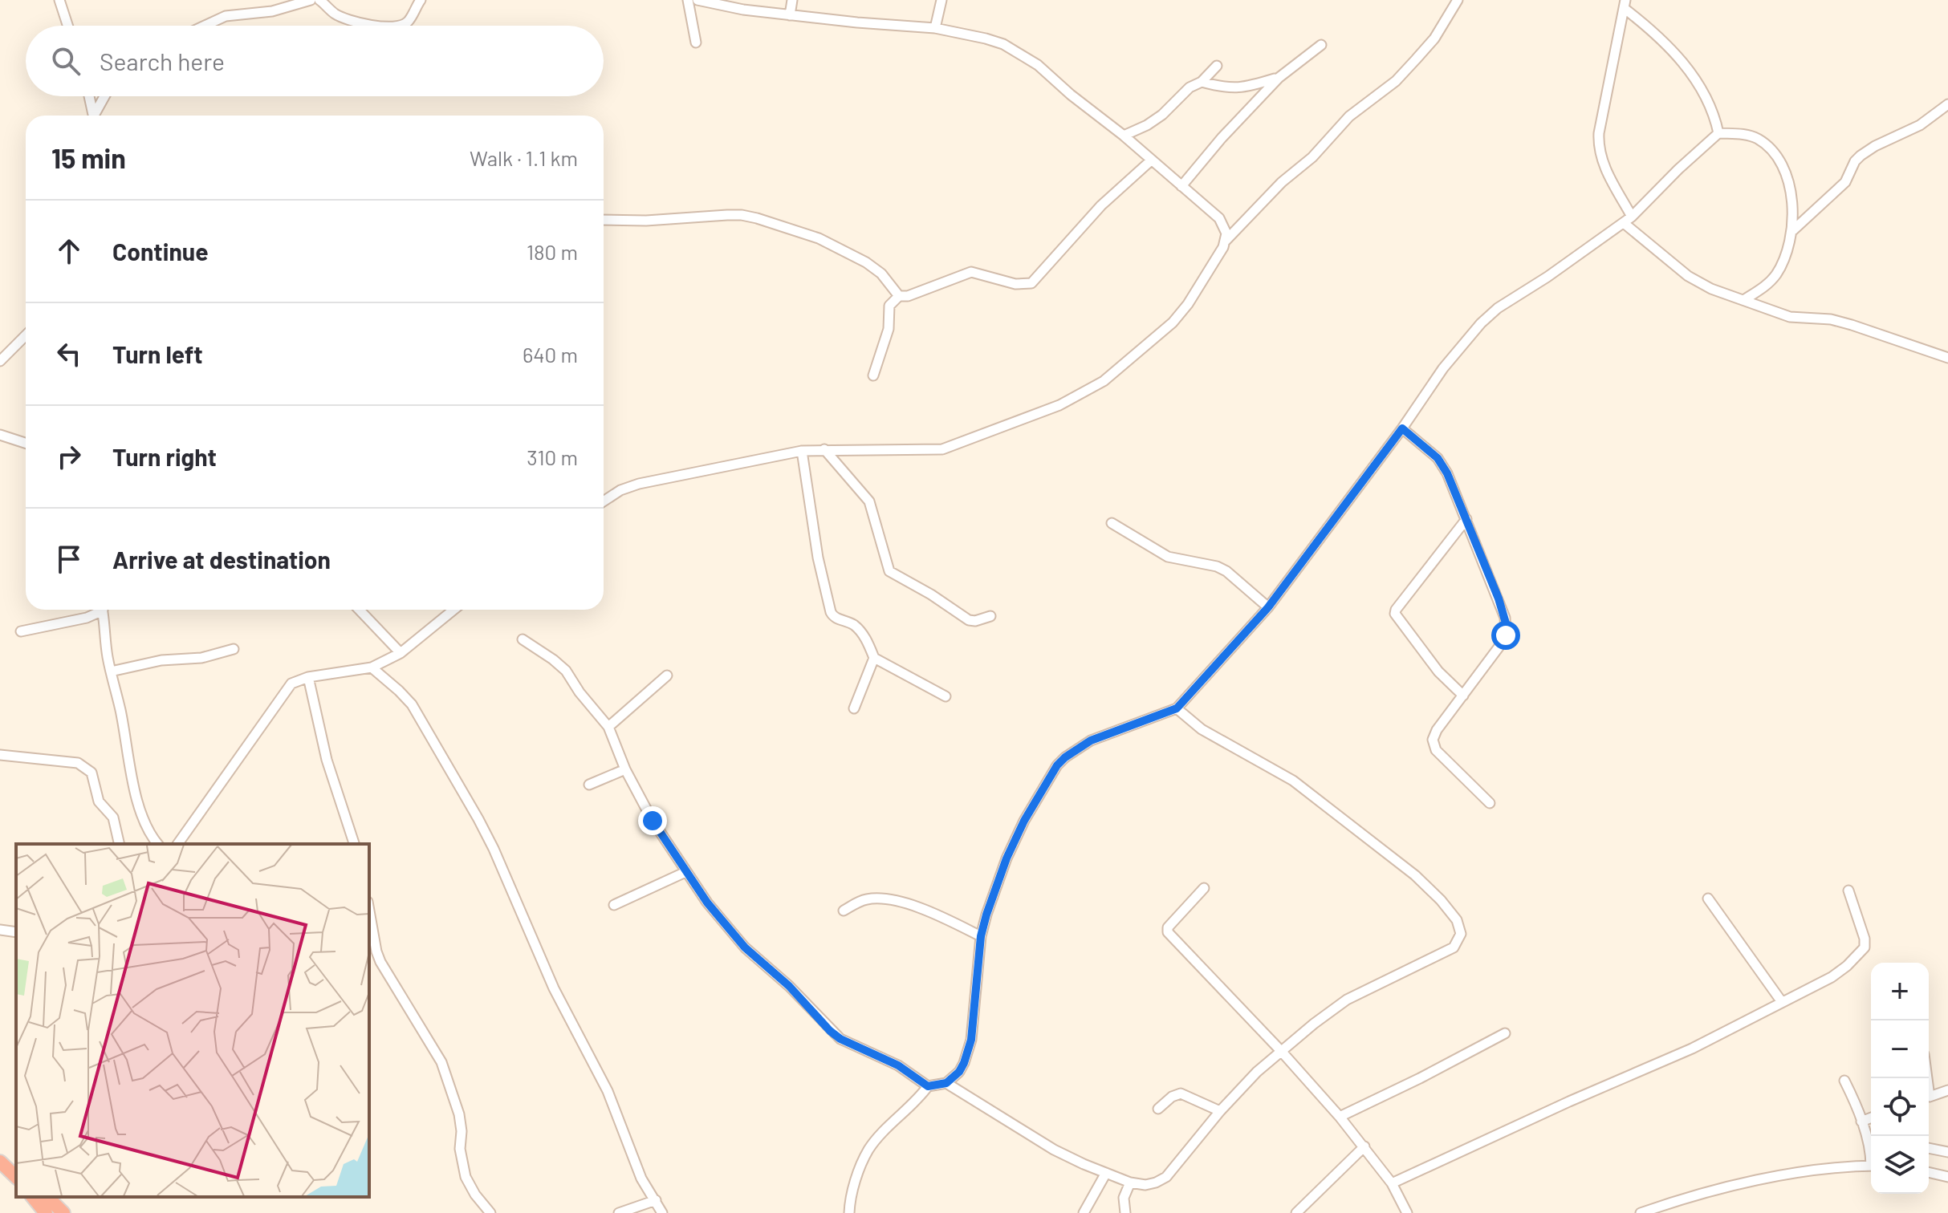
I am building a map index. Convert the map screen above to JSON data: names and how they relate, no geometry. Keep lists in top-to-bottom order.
{
  "page": {
    "search": "Search here",
    "heading": ["15 min", "Walk · 1.1 km"],
    "list": [
      ["Continue", "180 m"],
      ["Turn left", "640 m"],
      ["Turn right", "310 m"],
      "Arrive at destination"
    ],
    "map_buttons": ["+", "−"]
  }
}
